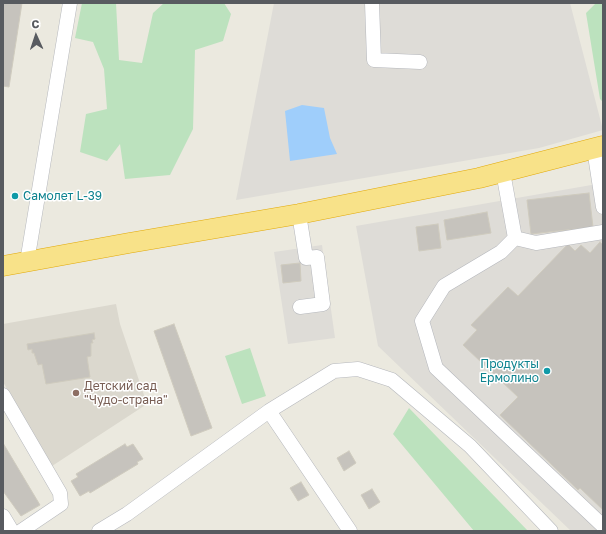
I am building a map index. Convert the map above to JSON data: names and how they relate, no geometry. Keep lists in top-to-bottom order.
{
  "places": ["Самолет L-39", "Продукты Ермолино", "Детский сад \"Чудо-страна\""],
  "north": "top"
}
